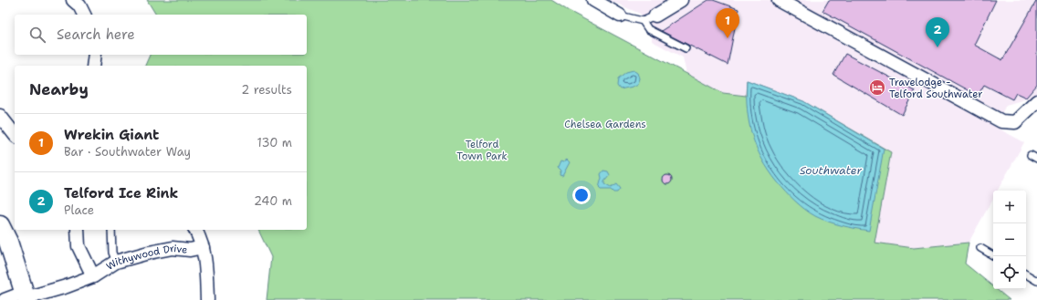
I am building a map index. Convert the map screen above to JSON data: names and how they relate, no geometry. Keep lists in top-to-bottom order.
{
  "streets": {
    "street": ["Withywood Drive"]
  },
  "water": ["Southwater"],
  "parks": ["Chelsea Gardens", "Telford Town Park"],
  "places": {
    "hotel": ["Travelodge - Telford Southwater"]
  },
  "page": {
    "pins": ["1", "2"],
    "search": "Search here",
    "heading": ["Nearby", "2 results"],
    "list": [
      {
        "mark": "1",
        "name": "Wrekin Giant",
        "note": "Bar · Southwater Way",
        "value": "130 m"
      },
      {
        "mark": "2",
        "name": "Telford Ice Rink",
        "note": "Place",
        "value": "240 m"
      }
    ],
    "map_buttons": ["+", "−"]
  }
}
